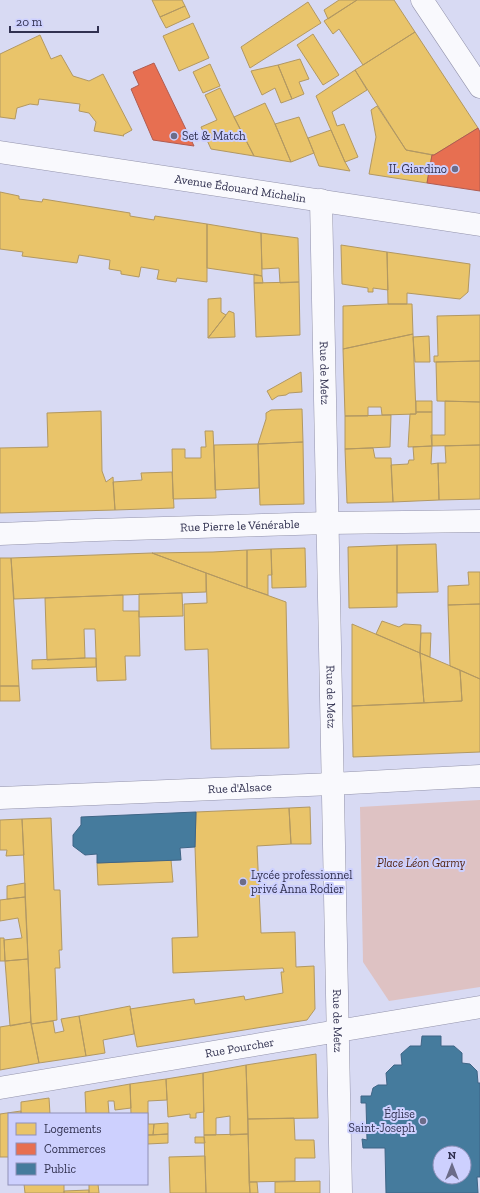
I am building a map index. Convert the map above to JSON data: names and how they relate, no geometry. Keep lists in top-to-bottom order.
{
  "streets": {
    "street": [
      "Avenue Édouard Michelin",
      "Rue de Metz",
      "Rue Pierre le Vénérable",
      "Rue d'Alsace",
      "Rue Pourcher"
    ]
  },
  "crossings": [
    ["Avenue Édouard Michelin", "Rue de Metz"],
    ["Rue de Metz", "Rue Pierre le Vénérable"],
    ["Rue de Metz", "Rue d'Alsace"],
    ["Rue de Metz", "Rue Pourcher"]
  ],
  "parks": ["Place Léon Garmy"],
  "places": [
    "Set & Match",
    "IL Giardino",
    "Lycée professionnel privé Anna Rodier",
    "Église Saint-Joseph"
  ],
  "legend": ["Logements", "Commerces", "Public"],
  "scale_bar": "20 m",
  "north": "top"
}
